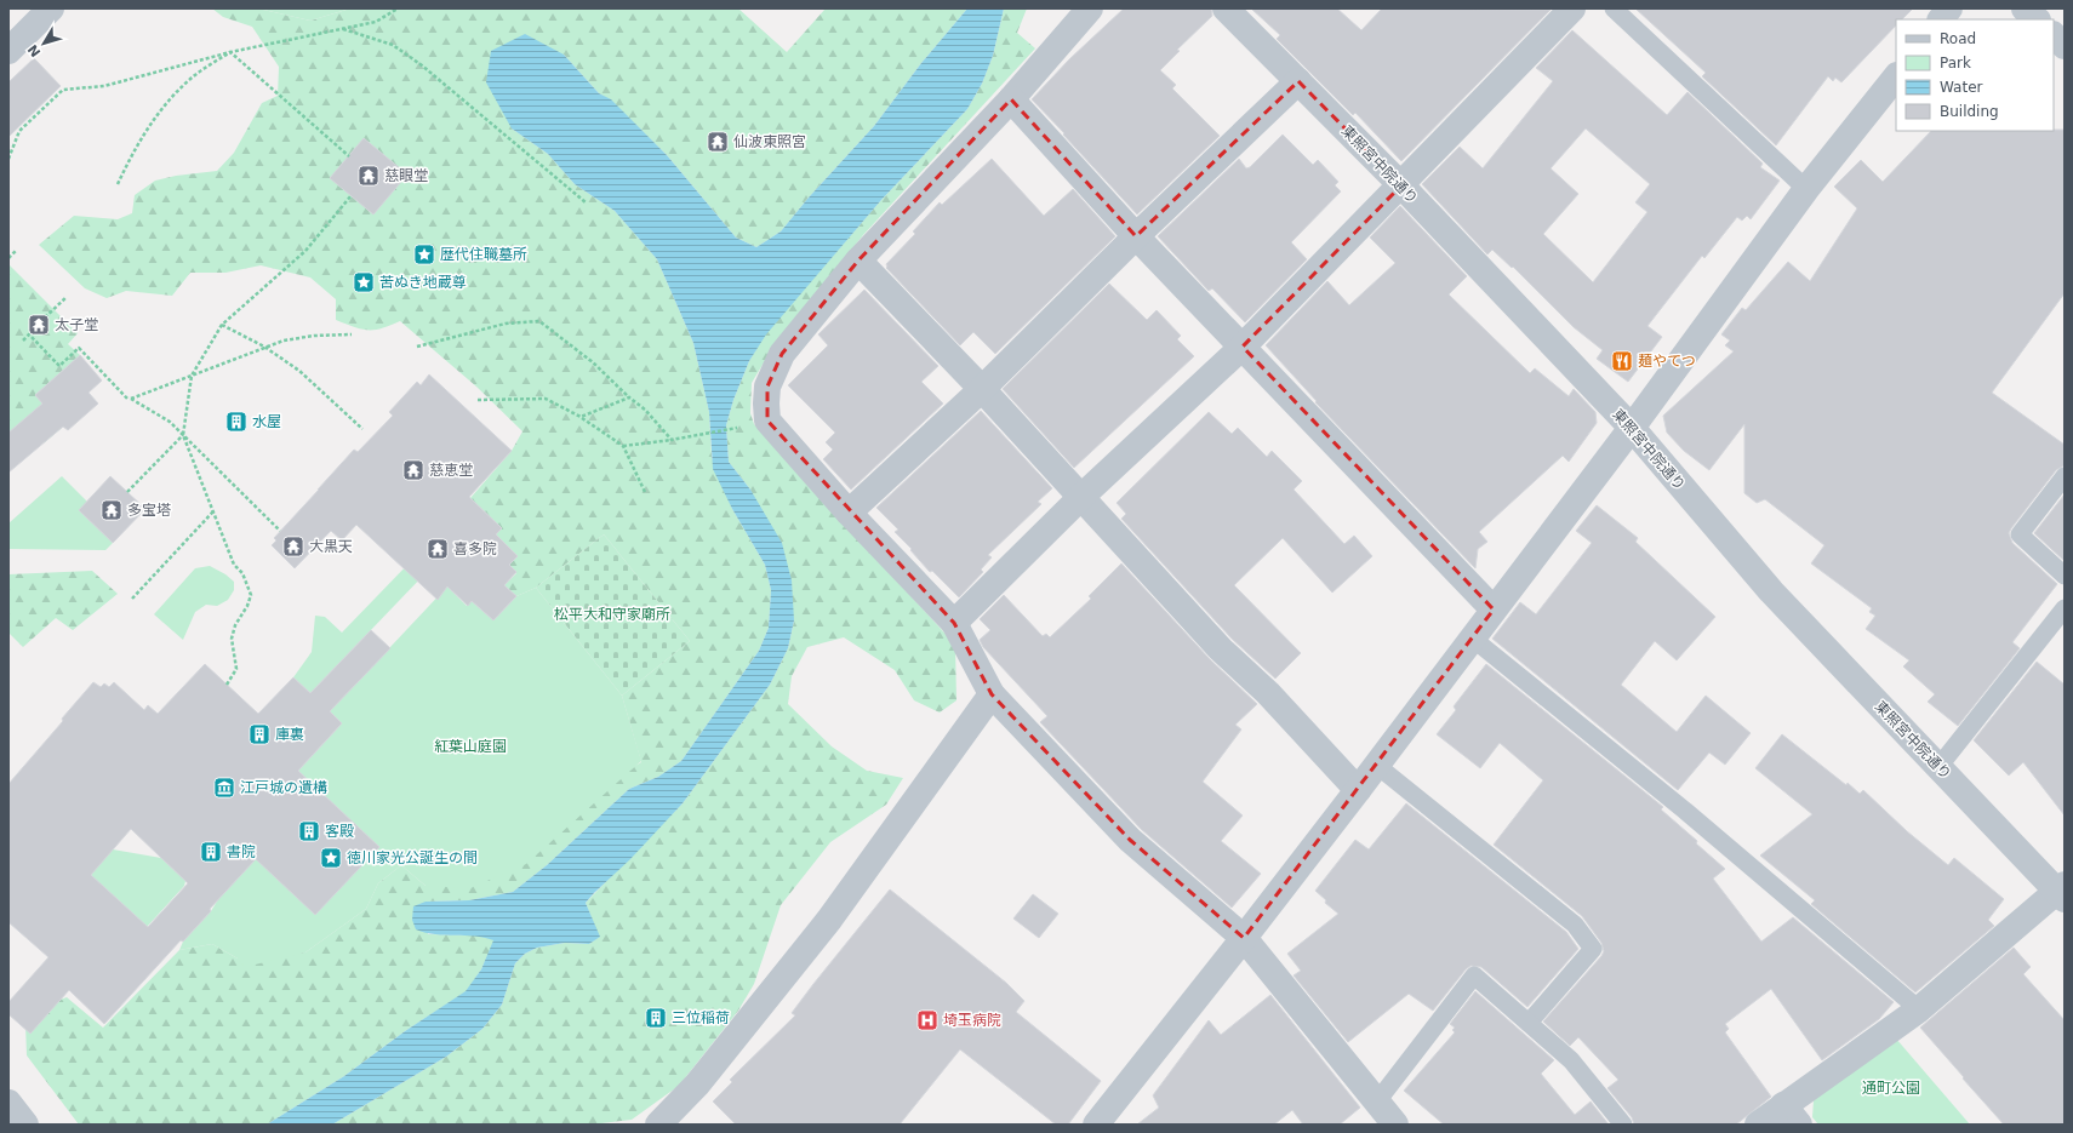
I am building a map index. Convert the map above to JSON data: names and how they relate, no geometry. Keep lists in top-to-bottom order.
{
  "streets": {
    "street": ["東照宮中院通り"]
  },
  "parks": ["松平大和守家廟所", "紅葉山庭園", "通町公園"],
  "places": {
    "temple": [
      "仙波東照宮",
      "慈眼堂",
      "太子堂",
      "慈恵堂",
      "多宝塔",
      "大黒天",
      "喜多院"
    ],
    "place": ["歴代住職墓所", "苦ぬき地蔵尊", "徳川家光公誕生の間"],
    "restaurant": ["麺やてつ"],
    "building": [
      "水屋",
      "庫裏",
      "客殿",
      "書院",
      "三位稲荷"
    ],
    "museum": ["江戸城の遺構"],
    "hospital": ["埼玉病院"]
  },
  "legend": [
    "Road",
    "Park",
    "Water",
    "Building"
  ],
  "north": "bottom left"
}
